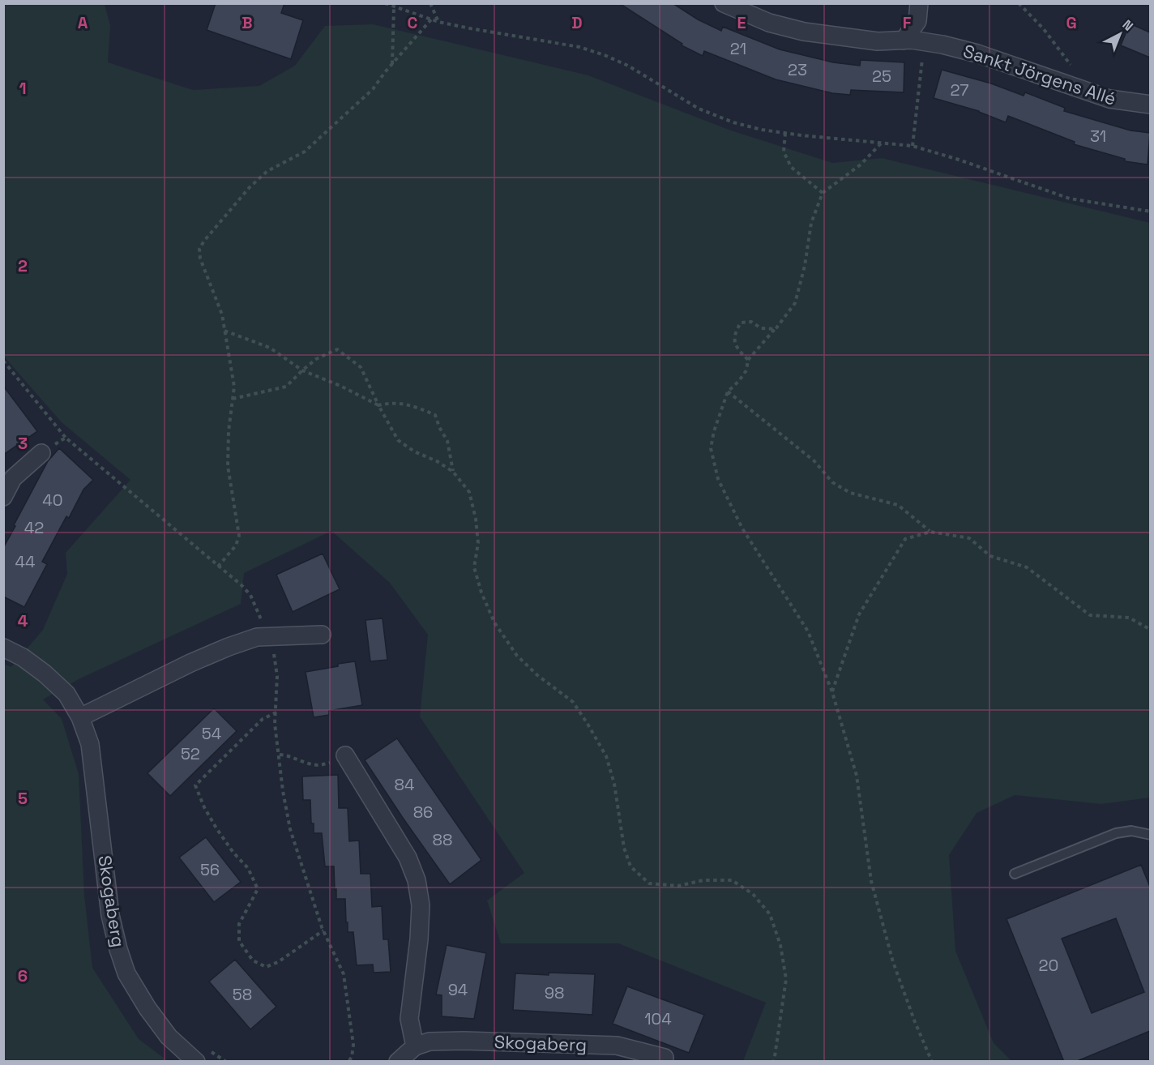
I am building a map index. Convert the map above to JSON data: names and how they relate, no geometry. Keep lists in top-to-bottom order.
{
  "streets": {
    "street": ["Sankt Jörgens Allé", "Skogaberg"]
  },
  "house_numbers": [
    "21",
    "23",
    "25",
    "27",
    "31",
    "40",
    "42",
    "44",
    "54",
    "52",
    "84",
    "86",
    "88",
    "56",
    "20",
    "94",
    "98",
    "58",
    "104"
  ],
  "north": "top right",
  "grid": {
    "columns": [
      "A",
      "B",
      "C",
      "D",
      "E",
      "F",
      "G"
    ],
    "rows": [
      "1",
      "2",
      "3",
      "4",
      "5",
      "6"
    ]
  }
}
